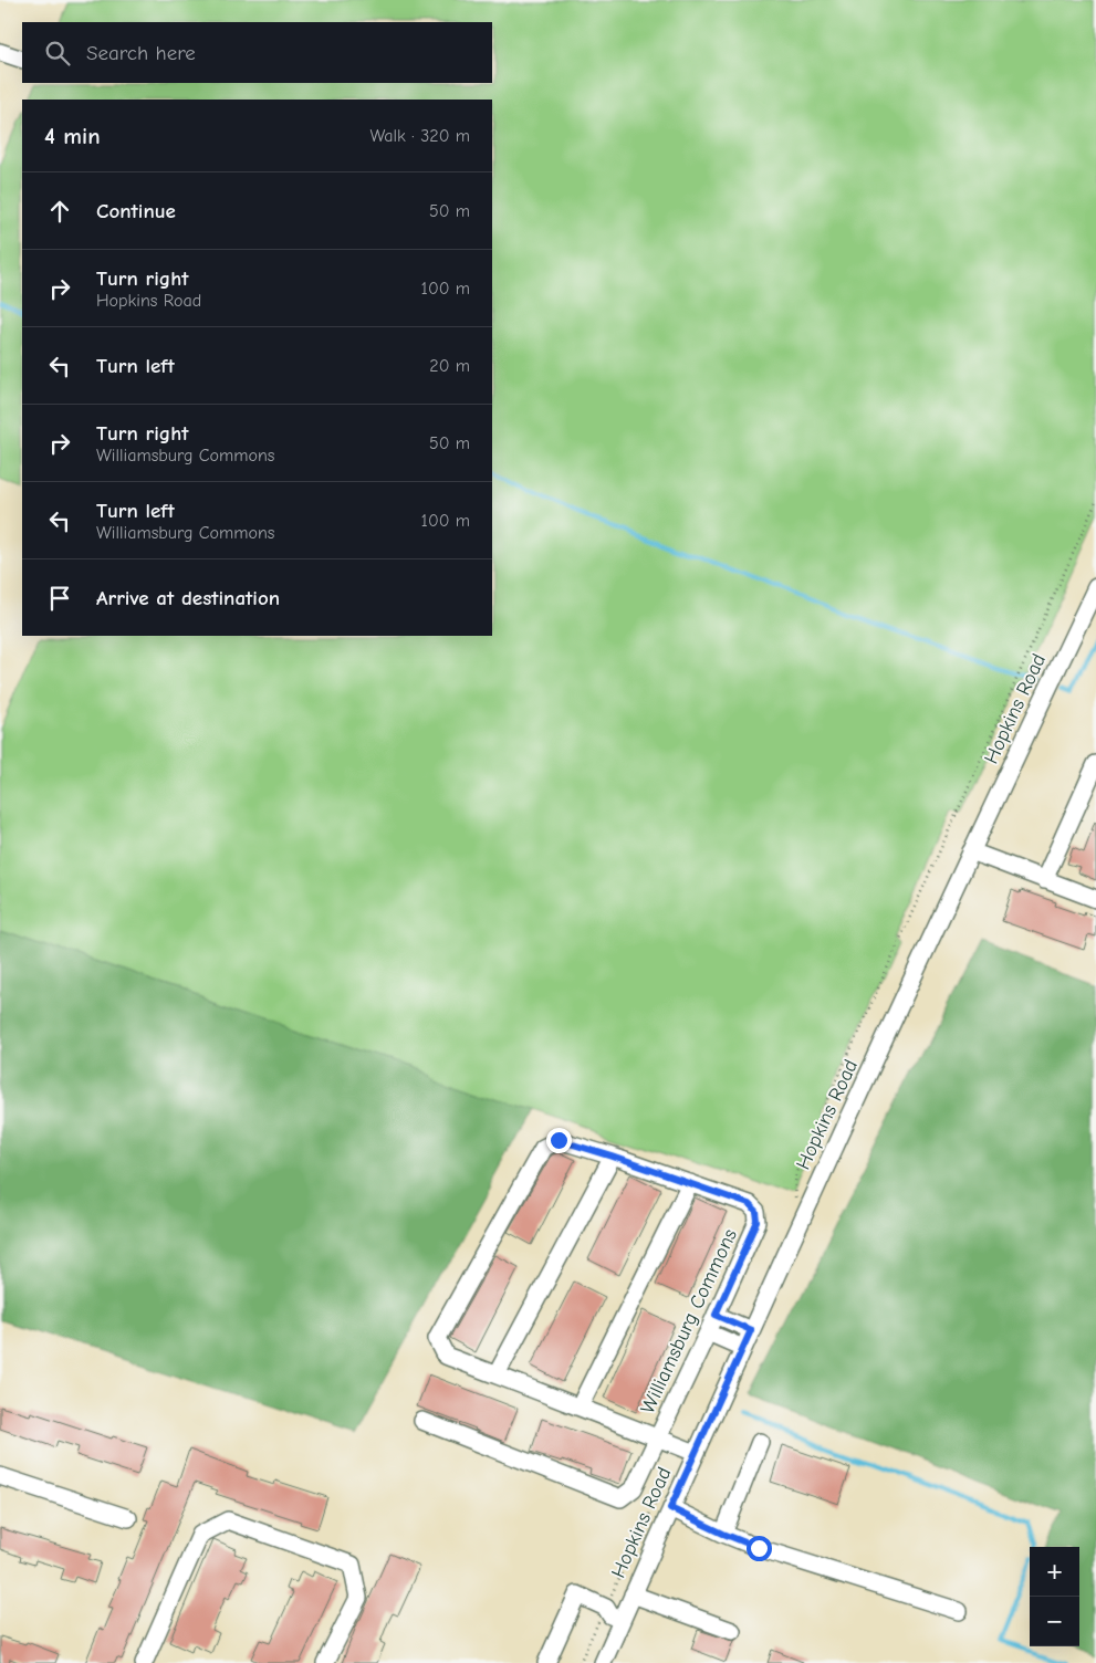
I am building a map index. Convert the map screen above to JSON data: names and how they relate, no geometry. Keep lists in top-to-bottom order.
{
  "streets": {
    "street": ["Hopkins Road", "Williamsburg Commons"]
  },
  "crossings": [
    ["Hopkins Road", "Williamsburg Commons"]
  ],
  "page": {
    "search": "Search here",
    "heading": ["4 min", "Walk · 320 m"],
    "list": [
      ["Continue", "50 m"],
      ["Turn right", "Hopkins Road", "100 m"],
      ["Turn left", "20 m"],
      ["Turn right", "Williamsburg Commons", "50 m"],
      ["Turn left", "Williamsburg Commons", "100 m"],
      "Arrive at destination"
    ],
    "map_buttons": ["+", "−"]
  }
}
